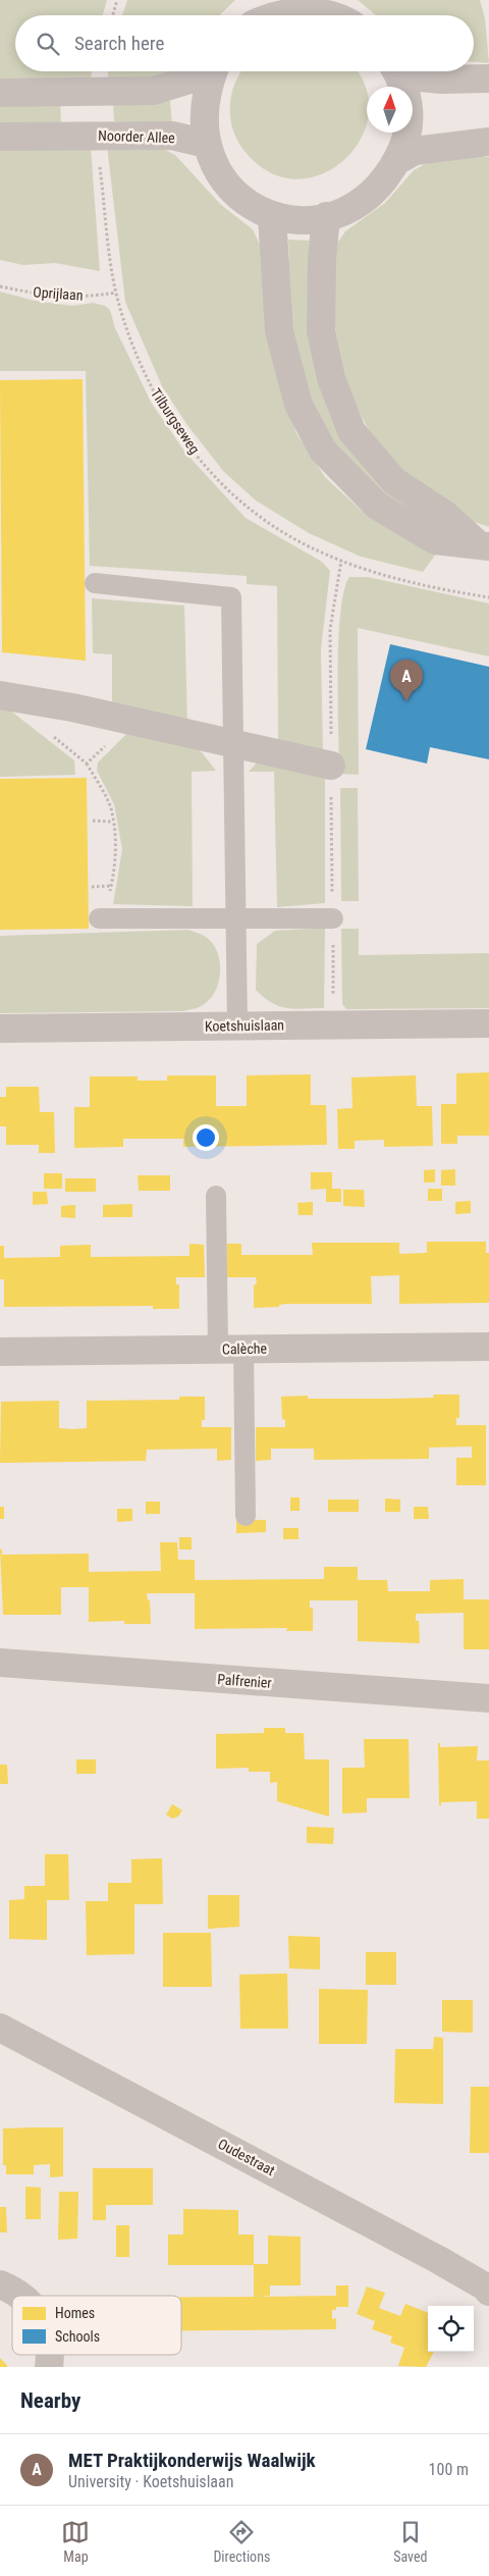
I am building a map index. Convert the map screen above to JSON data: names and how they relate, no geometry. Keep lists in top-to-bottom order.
{
  "streets": {
    "street": [
      "Noorder Allee",
      "Koetshuislaan",
      "Calèche",
      "Palfrenier",
      "Oudestraat"
    ],
    "path": ["Oprijlaan", "Tilburgseweg"]
  },
  "crossings": [
    ["Oprijlaan", "Tilburgseweg"]
  ],
  "legend": ["Homes", "Schools"],
  "north": "top",
  "page": {
    "search": "Search here",
    "pins": "A",
    "heading": "Nearby",
    "list": [
      {
        "mark": "A",
        "name": "MET Praktijkonderwijs Waalwijk",
        "note": "University · Koetshuislaan",
        "value": "100 m"
      }
    ],
    "nav": ["Map", "Directions", "Saved"]
  }
}
